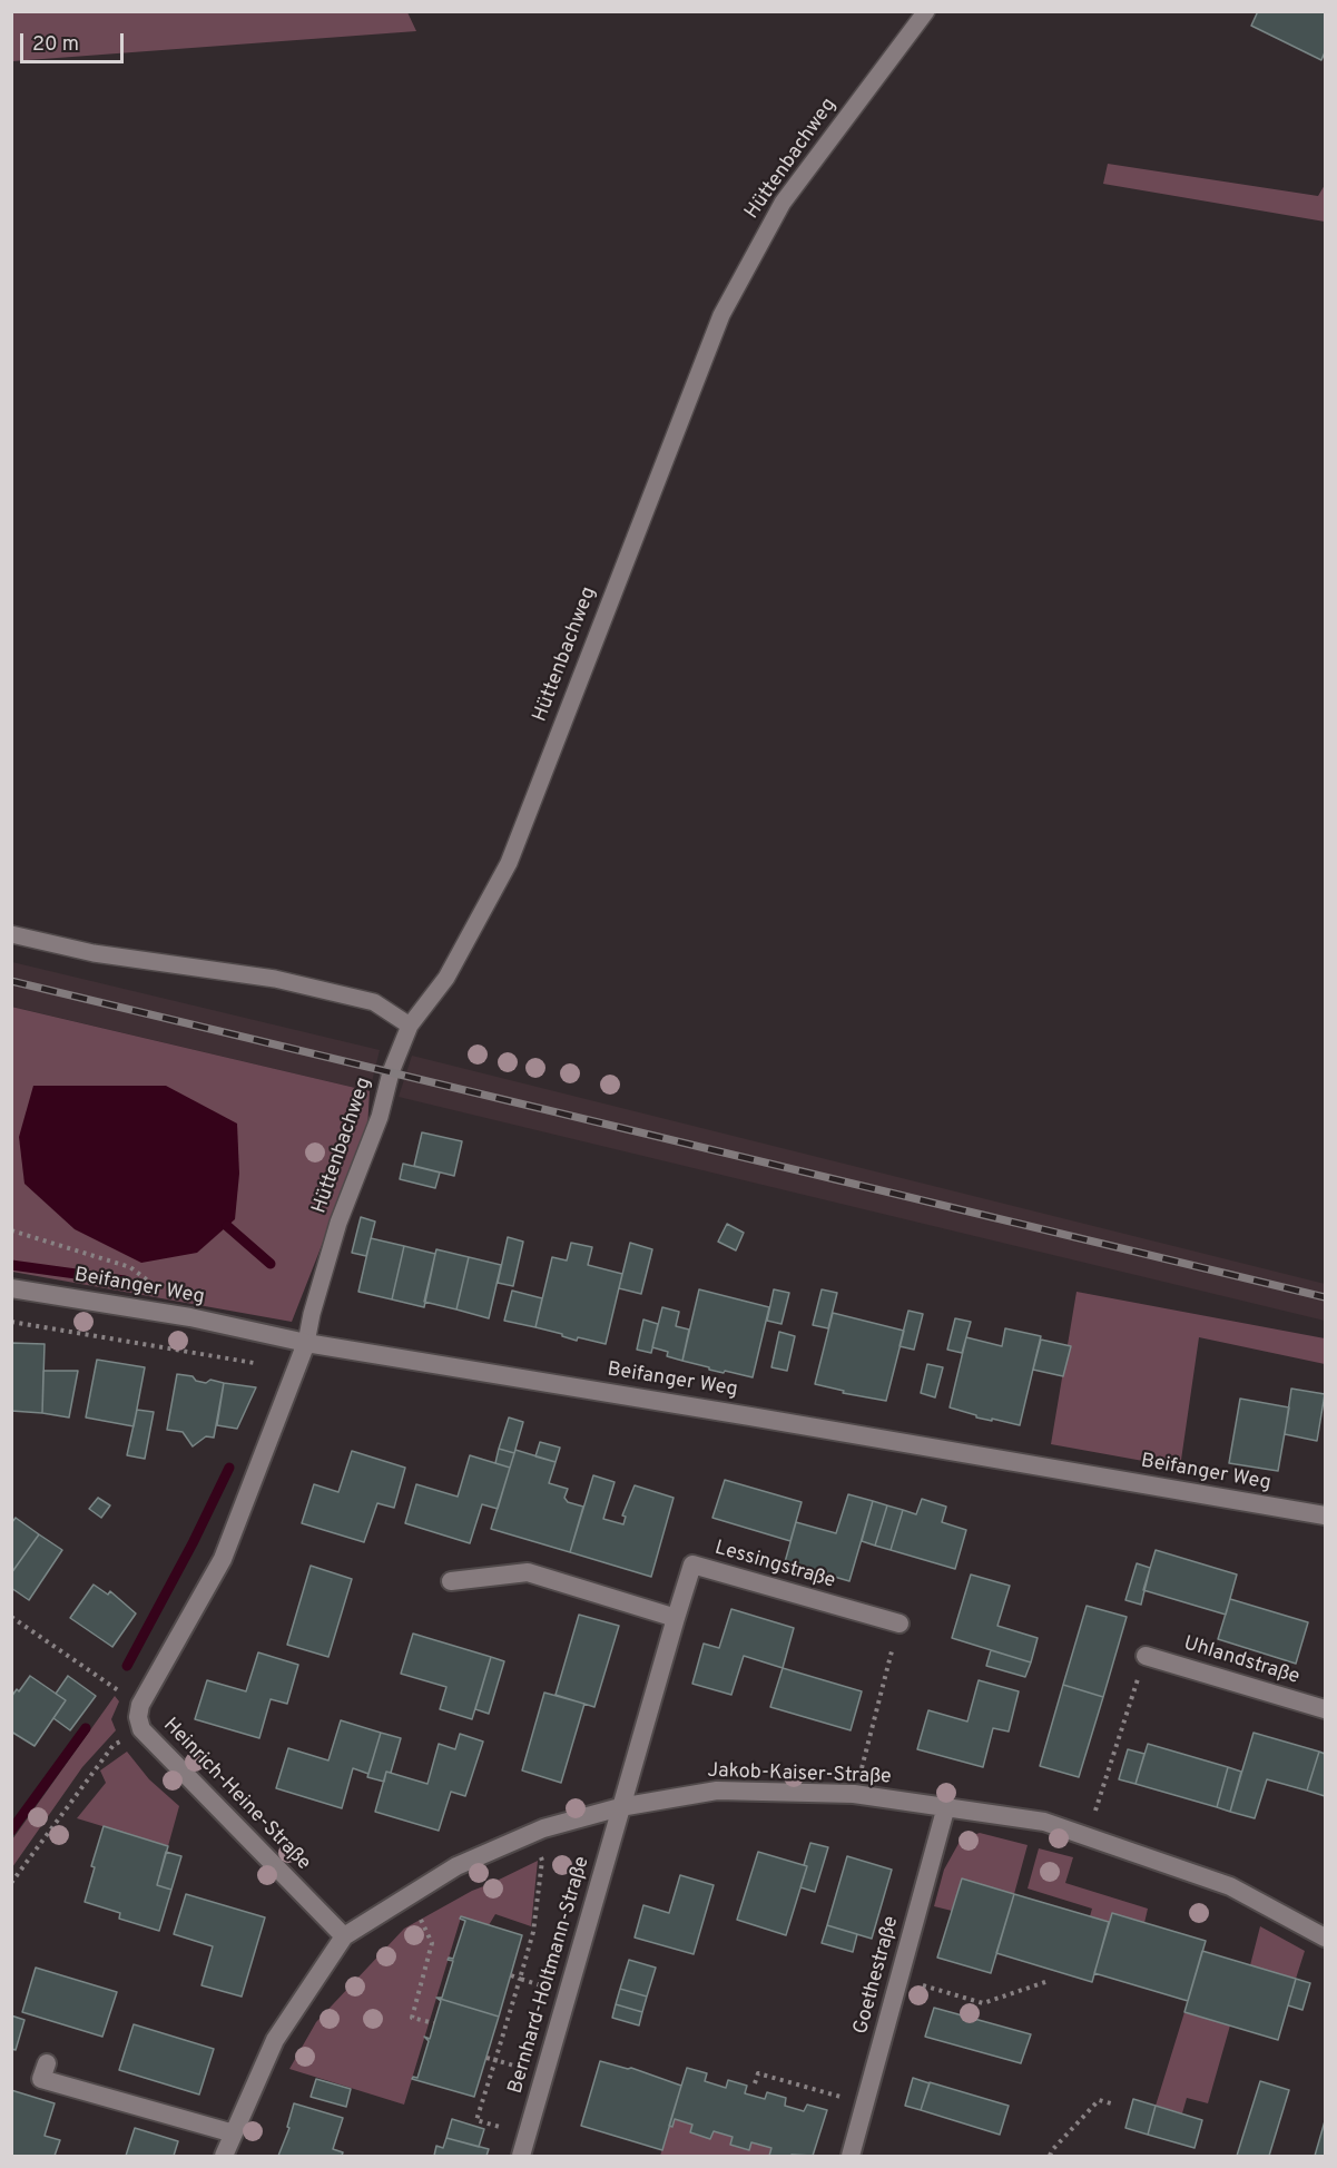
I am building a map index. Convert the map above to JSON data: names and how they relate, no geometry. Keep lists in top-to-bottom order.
{
  "streets": {
    "street": [
      "Beifanger Weg",
      "Lessingstraße",
      "Uhlandstraße",
      "Jakob-Kaiser-Straße",
      "Heinrich-Heine-Straße",
      "Bernhard-Holtmann-Straße",
      "Goethestraße"
    ],
    "lane": ["Hüttenbachweg"]
  },
  "crossings": [
    ["Hüttenbachweg", "Beifanger Weg"],
    ["Lessingstraße", "Jakob-Kaiser-Straße"],
    ["Lessingstraße", "Bernhard-Holtmann-Straße"],
    ["Jakob-Kaiser-Straße", "Heinrich-Heine-Straße"],
    ["Jakob-Kaiser-Straße", "Bernhard-Holtmann-Straße"],
    ["Jakob-Kaiser-Straße", "Goethestraße"]
  ],
  "scale_bar": "20 m"
}
